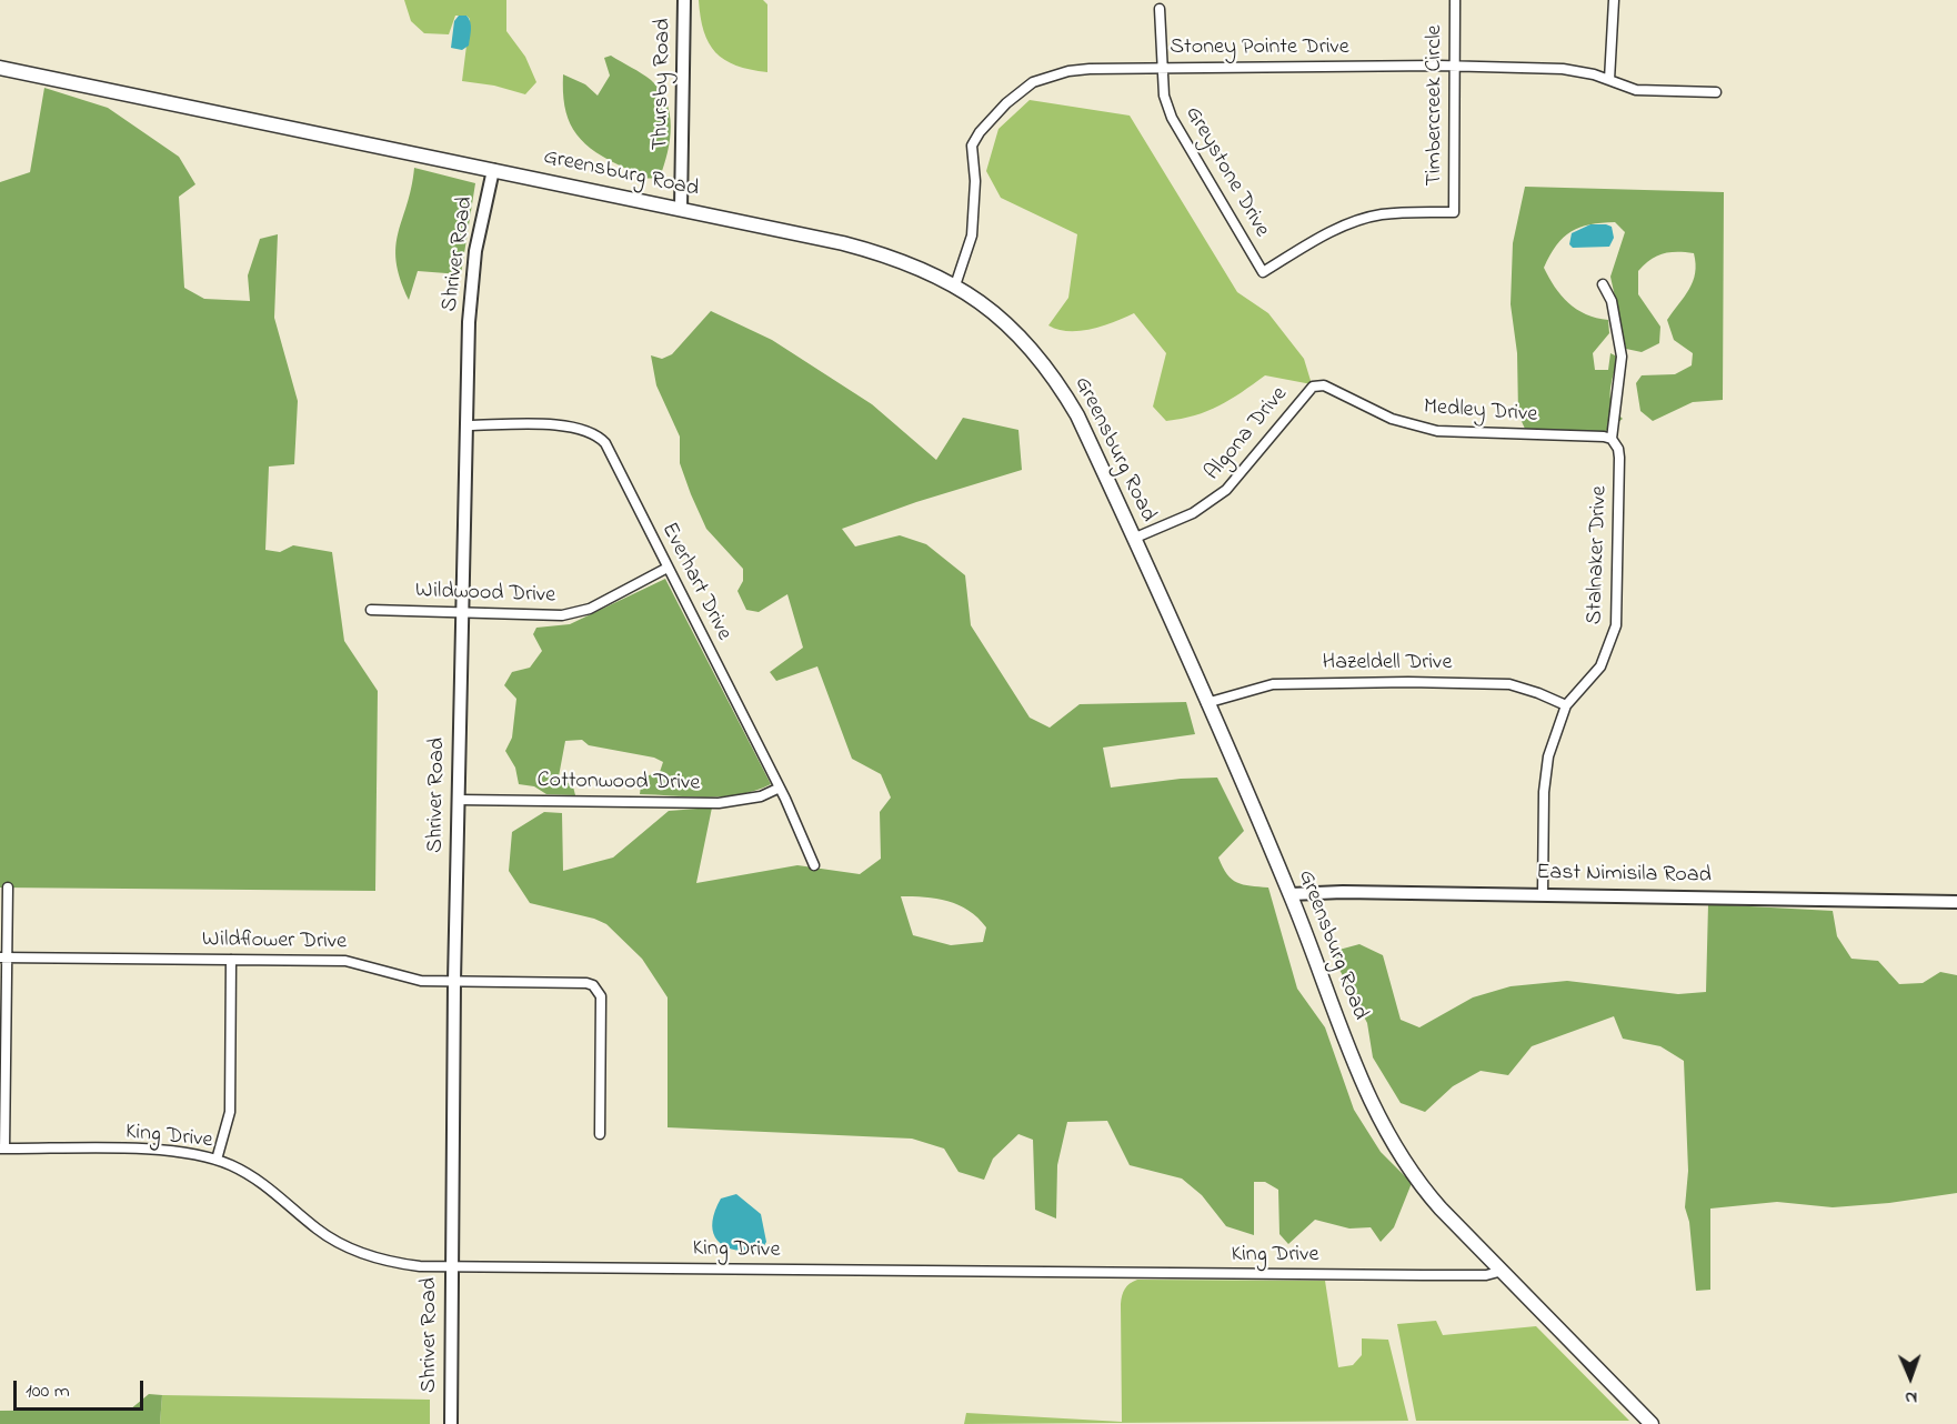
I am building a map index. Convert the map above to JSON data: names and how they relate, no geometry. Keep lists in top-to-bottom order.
{
  "streets": {
    "main road": ["Greensburg Road"],
    "street": [
      "Stoney Pointe Drive",
      "Thursby Road",
      "Timbercreek Circle",
      "Greystone Drive",
      "Shriver Road",
      "Medley Drive",
      "Algona Drive",
      "Stalnaker Drive",
      "Everhart Drive",
      "Wildwood Drive",
      "Hazeldell Drive",
      "Cottonwood Drive",
      "East Nimisila Road",
      "Wildflower Drive",
      "King Drive"
    ]
  },
  "crossings": [
    ["Stoney Pointe Drive", "Timbercreek Circle"],
    ["Stoney Pointe Drive", "Greystone Drive"],
    ["Stoney Pointe Drive", "Greensburg Road"],
    ["Thursby Road", "Greensburg Road"],
    ["Timbercreek Circle", "Greystone Drive"],
    ["Greensburg Road", "Shriver Road"],
    ["Greensburg Road", "Algona Drive"],
    ["Greensburg Road", "Hazeldell Drive"],
    ["Greensburg Road", "East Nimisila Road"],
    ["Greensburg Road", "King Drive"],
    ["Shriver Road", "Everhart Drive"],
    ["Shriver Road", "Wildwood Drive"],
    ["Shriver Road", "Cottonwood Drive"],
    ["Shriver Road", "Wildflower Drive"],
    ["Shriver Road", "King Drive"],
    ["Medley Drive", "Algona Drive"],
    ["Medley Drive", "Stalnaker Drive"],
    ["Stalnaker Drive", "Hazeldell Drive"],
    ["Stalnaker Drive", "East Nimisila Road"],
    ["Everhart Drive", "Wildwood Drive"],
    ["Everhart Drive", "Cottonwood Drive"]
  ],
  "scale_bar": "100 m",
  "north": "bottom"
}
